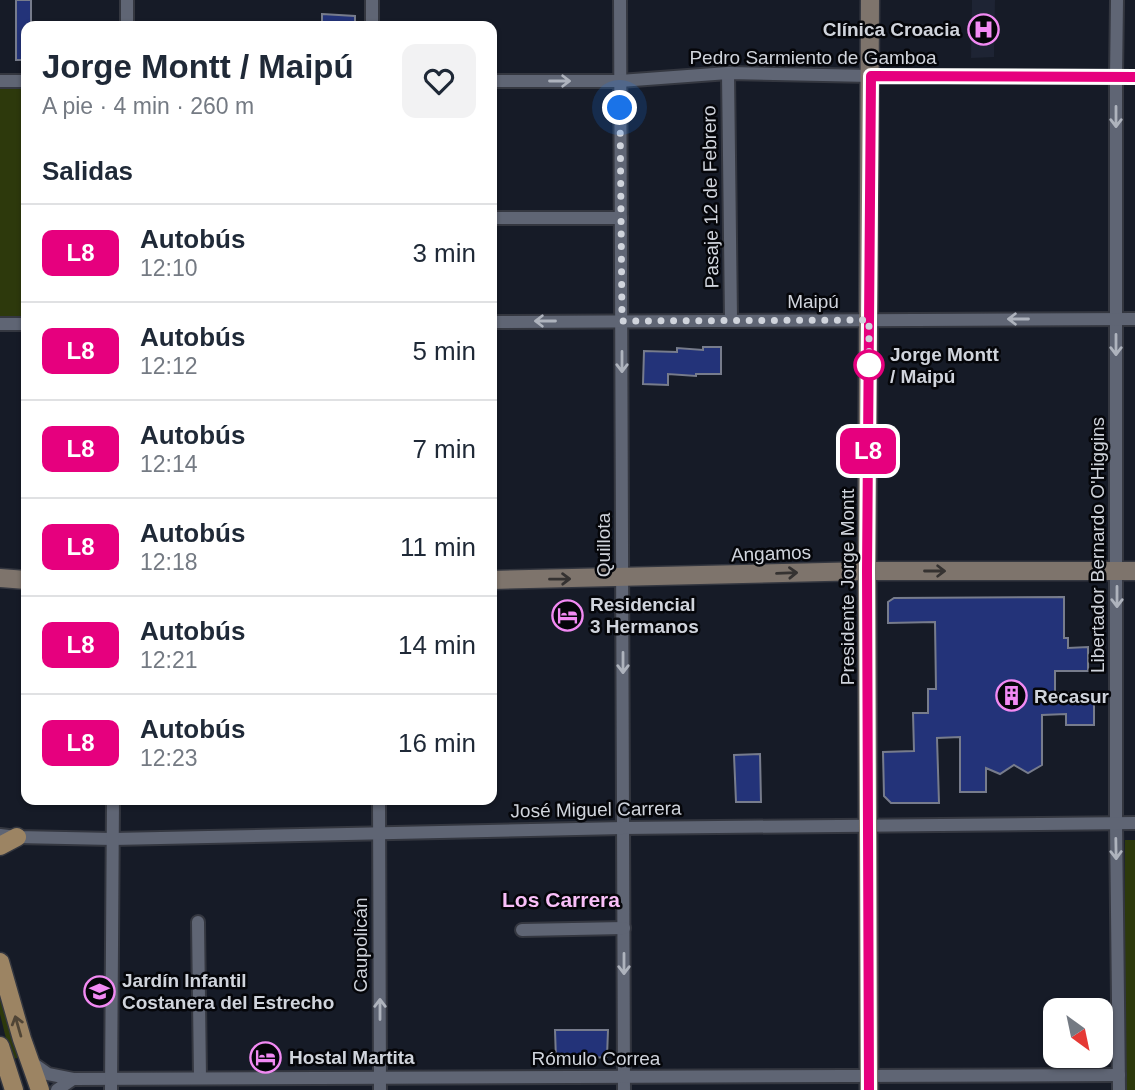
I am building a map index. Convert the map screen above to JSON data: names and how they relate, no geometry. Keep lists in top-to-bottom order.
{
  "streets": {
    "main road": ["Angamos", "Presidente Jorge Montt"],
    "street": [
      "Pedro Sarmiento de Gamboa",
      "Pasaje 12 de Febrero",
      "Maipú",
      "Quillota",
      "Libertador Bernardo O'Higgins",
      "José Miguel Carrera",
      "Caupolicán",
      "Rómulo Correa"
    ]
  },
  "crossings": [
    ["Pedro Sarmiento de Gamboa", "Pasaje 12 de Febrero"],
    ["Pedro Sarmiento de Gamboa", "Quillota"],
    ["Pedro Sarmiento de Gamboa", "Libertador Bernardo O'Higgins"],
    ["Pedro Sarmiento de Gamboa", "Presidente Jorge Montt"],
    ["Pasaje 12 de Febrero", "Maipú"],
    ["Maipú", "Quillota"],
    ["Maipú", "Libertador Bernardo O'Higgins"],
    ["Maipú", "Presidente Jorge Montt"],
    ["Quillota", "Angamos"],
    ["Quillota", "José Miguel Carrera"],
    ["Quillota", "Rómulo Correa"],
    ["Libertador Bernardo O'Higgins", "Angamos"],
    ["Libertador Bernardo O'Higgins", "José Miguel Carrera"],
    ["Libertador Bernardo O'Higgins", "Rómulo Correa"],
    ["Angamos", "Presidente Jorge Montt"],
    ["Presidente Jorge Montt", "José Miguel Carrera"],
    ["Presidente Jorge Montt", "Rómulo Correa"],
    ["José Miguel Carrera", "Caupolicán"],
    ["Caupolicán", "Rómulo Correa"]
  ],
  "one_way": [
    "Quillota",
    "Libertador Bernardo O'Higgins",
    "Angamos",
    "Caupolicán"
  ],
  "districts": ["Los Carrera"],
  "places": {
    "hospital": ["Clínica Croacia"],
    "other": ["Jorge Montt / Maipú"],
    "hotel": ["Residencial 3 Hermanos", "Hostal Martita"],
    "building": ["Recasur"],
    "school or university": ["Jardín Infantil Costanera del Estrecho"]
  },
  "lines": ["bus line L8"],
  "north": "bottom right",
  "page": {
    "on_map": "L8",
    "heading": [
      ["Jorge Montt / Maipú", "A pie · 4 min · 260 m"],
      "Salidas"
    ],
    "list": [
      {
        "mark": "L8",
        "name": "Autobús",
        "note": "12:10",
        "value": "3 min"
      },
      {
        "mark": "L8",
        "name": "Autobús",
        "note": "12:12",
        "value": "5 min"
      },
      {
        "mark": "L8",
        "name": "Autobús",
        "note": "12:14",
        "value": "7 min"
      },
      {
        "mark": "L8",
        "name": "Autobús",
        "note": "12:18",
        "value": "11 min"
      },
      {
        "mark": "L8",
        "name": "Autobús",
        "note": "12:21",
        "value": "14 min"
      },
      {
        "mark": "L8",
        "name": "Autobús",
        "note": "12:23",
        "value": "16 min"
      }
    ]
  }
}
